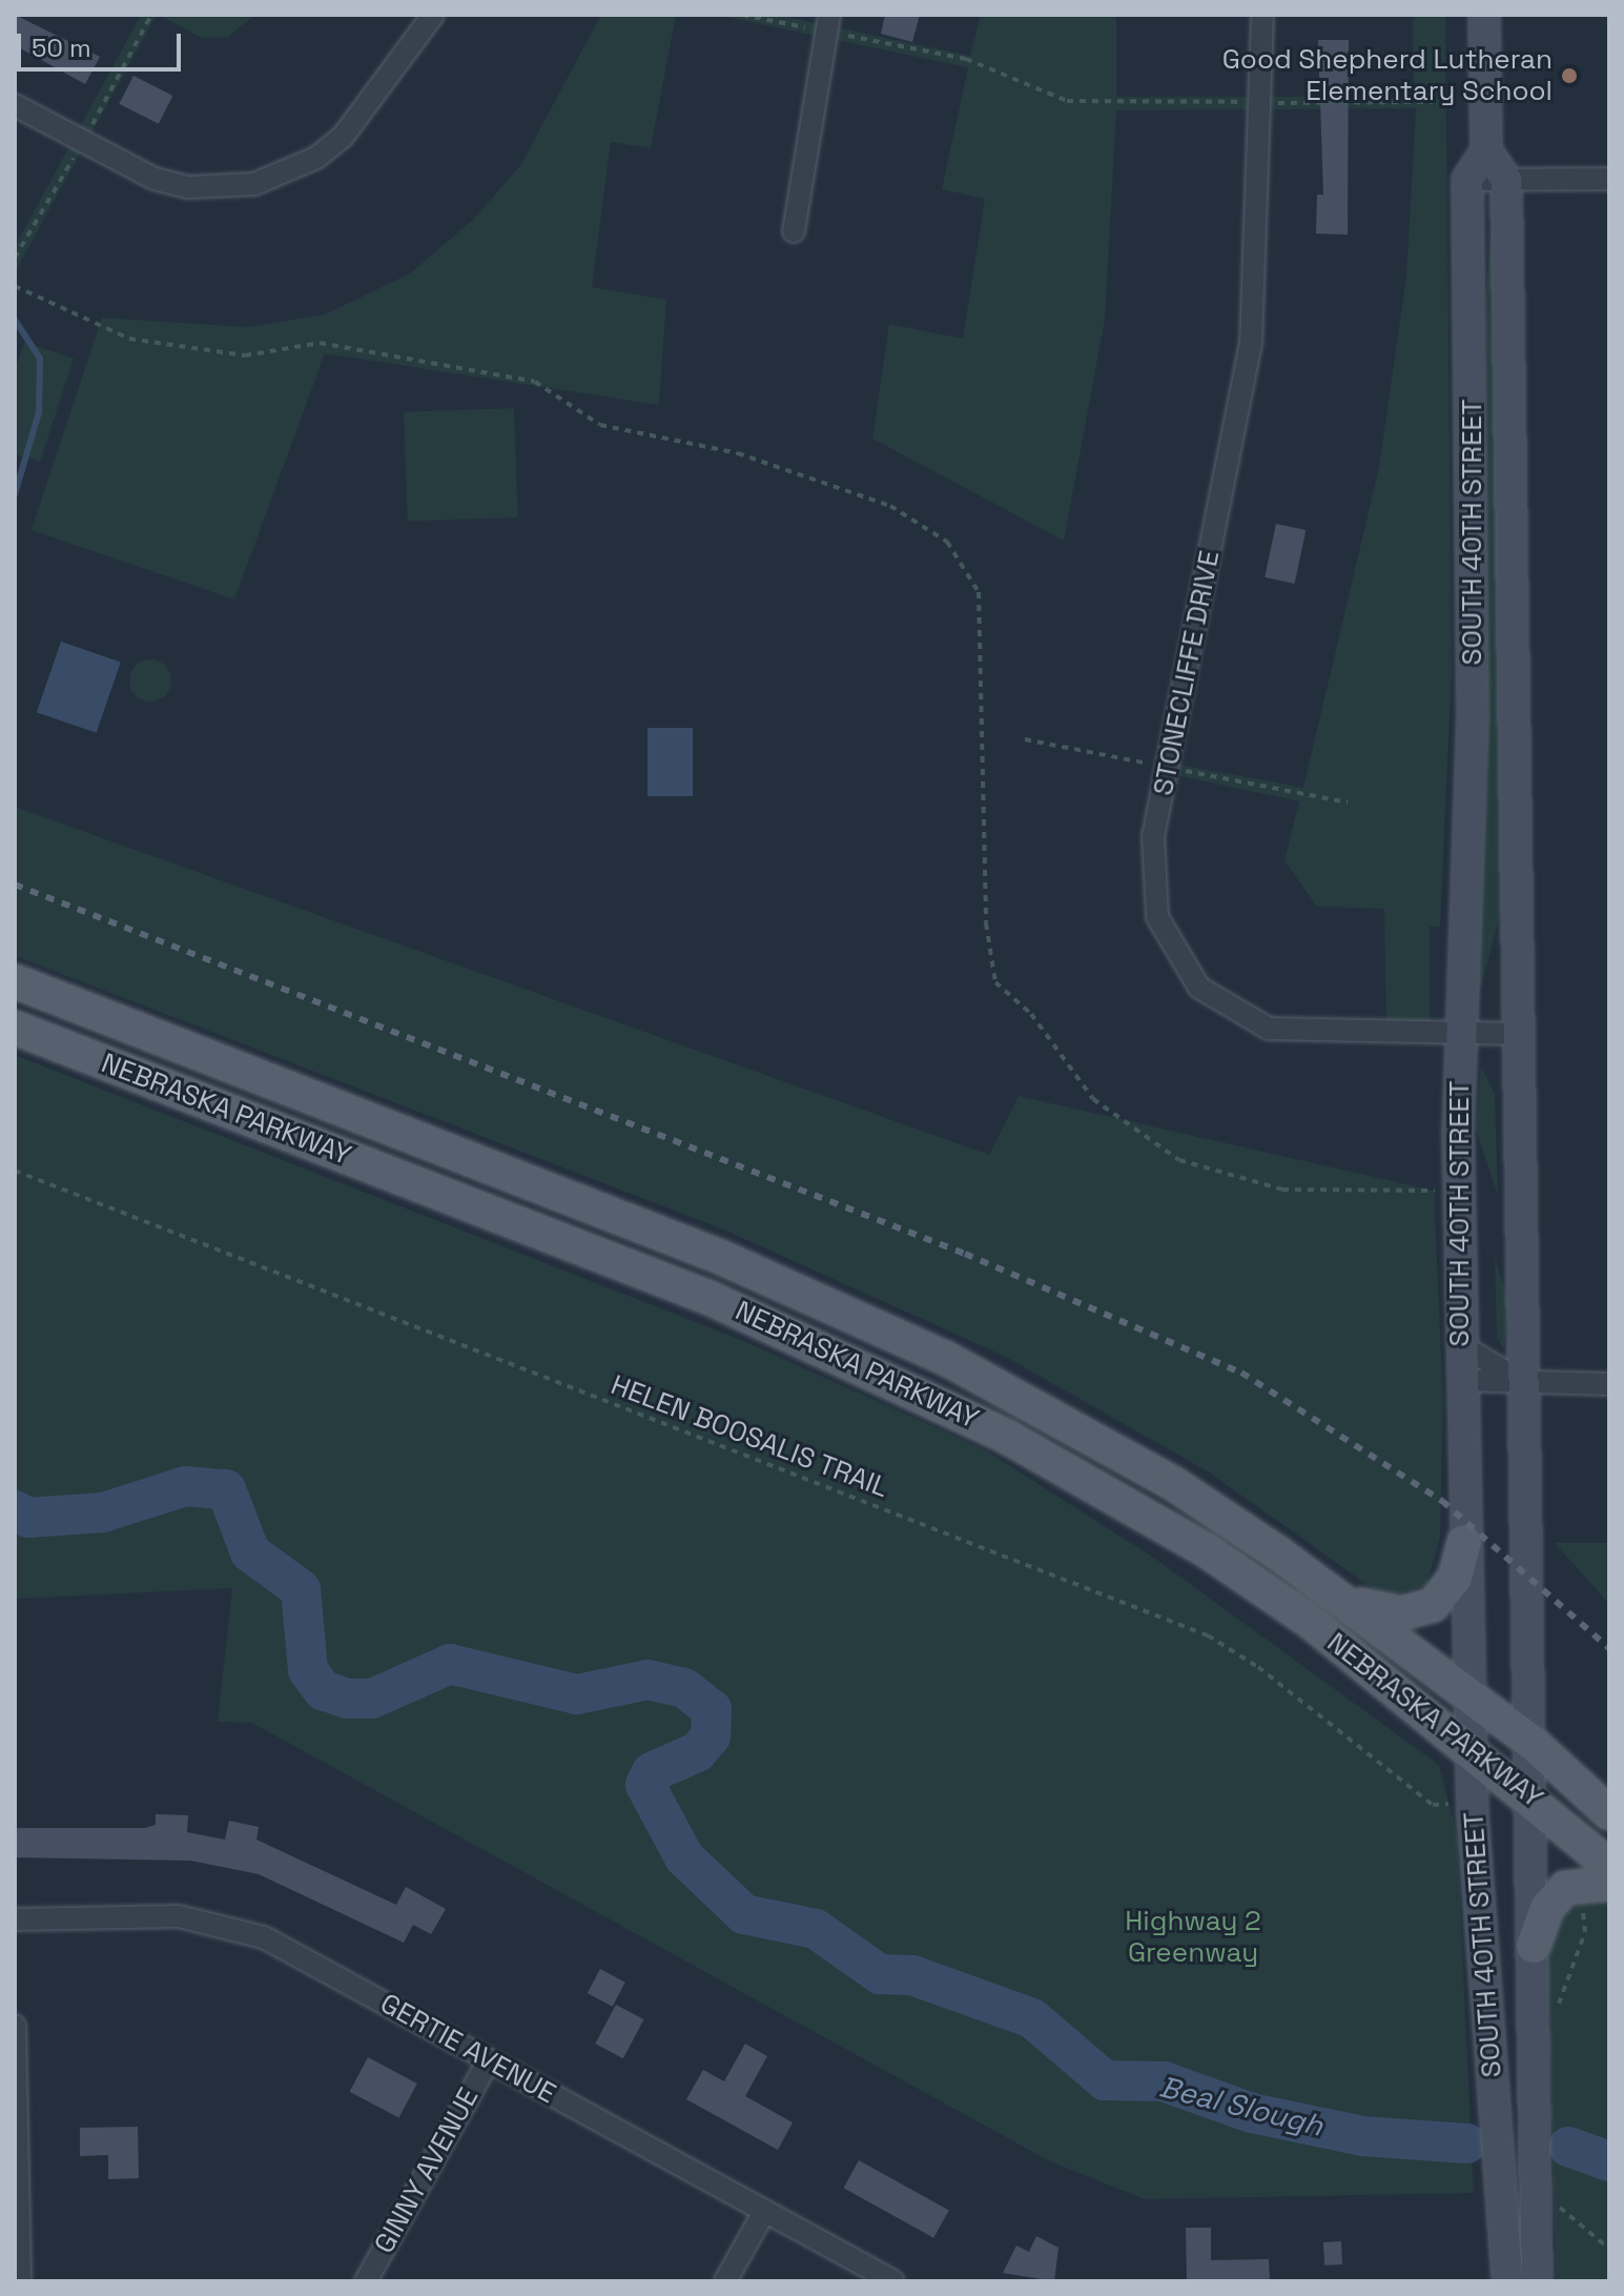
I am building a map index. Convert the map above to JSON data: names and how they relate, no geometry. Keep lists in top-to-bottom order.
{
  "streets": {
    "main road": ["SOUTH 40TH STREET", "NEBRASKA PARKWAY"],
    "street": ["STONECLIFFE DRIVE", "GERTIE AVENUE", "GINNY AVENUE"],
    "path": ["HELEN BOOSALIS TRAIL"]
  },
  "crossings": [
    ["SOUTH 40TH STREET", "STONECLIFFE DRIVE"],
    ["SOUTH 40TH STREET", "NEBRASKA PARKWAY"],
    ["GERTIE AVENUE", "GINNY AVENUE"]
  ],
  "water": ["Beal Slough"],
  "parks": ["Highway 2 Greenway"],
  "places": ["Good Shepherd Lutheran Elementary School"],
  "scale_bar": "50 m"
}
